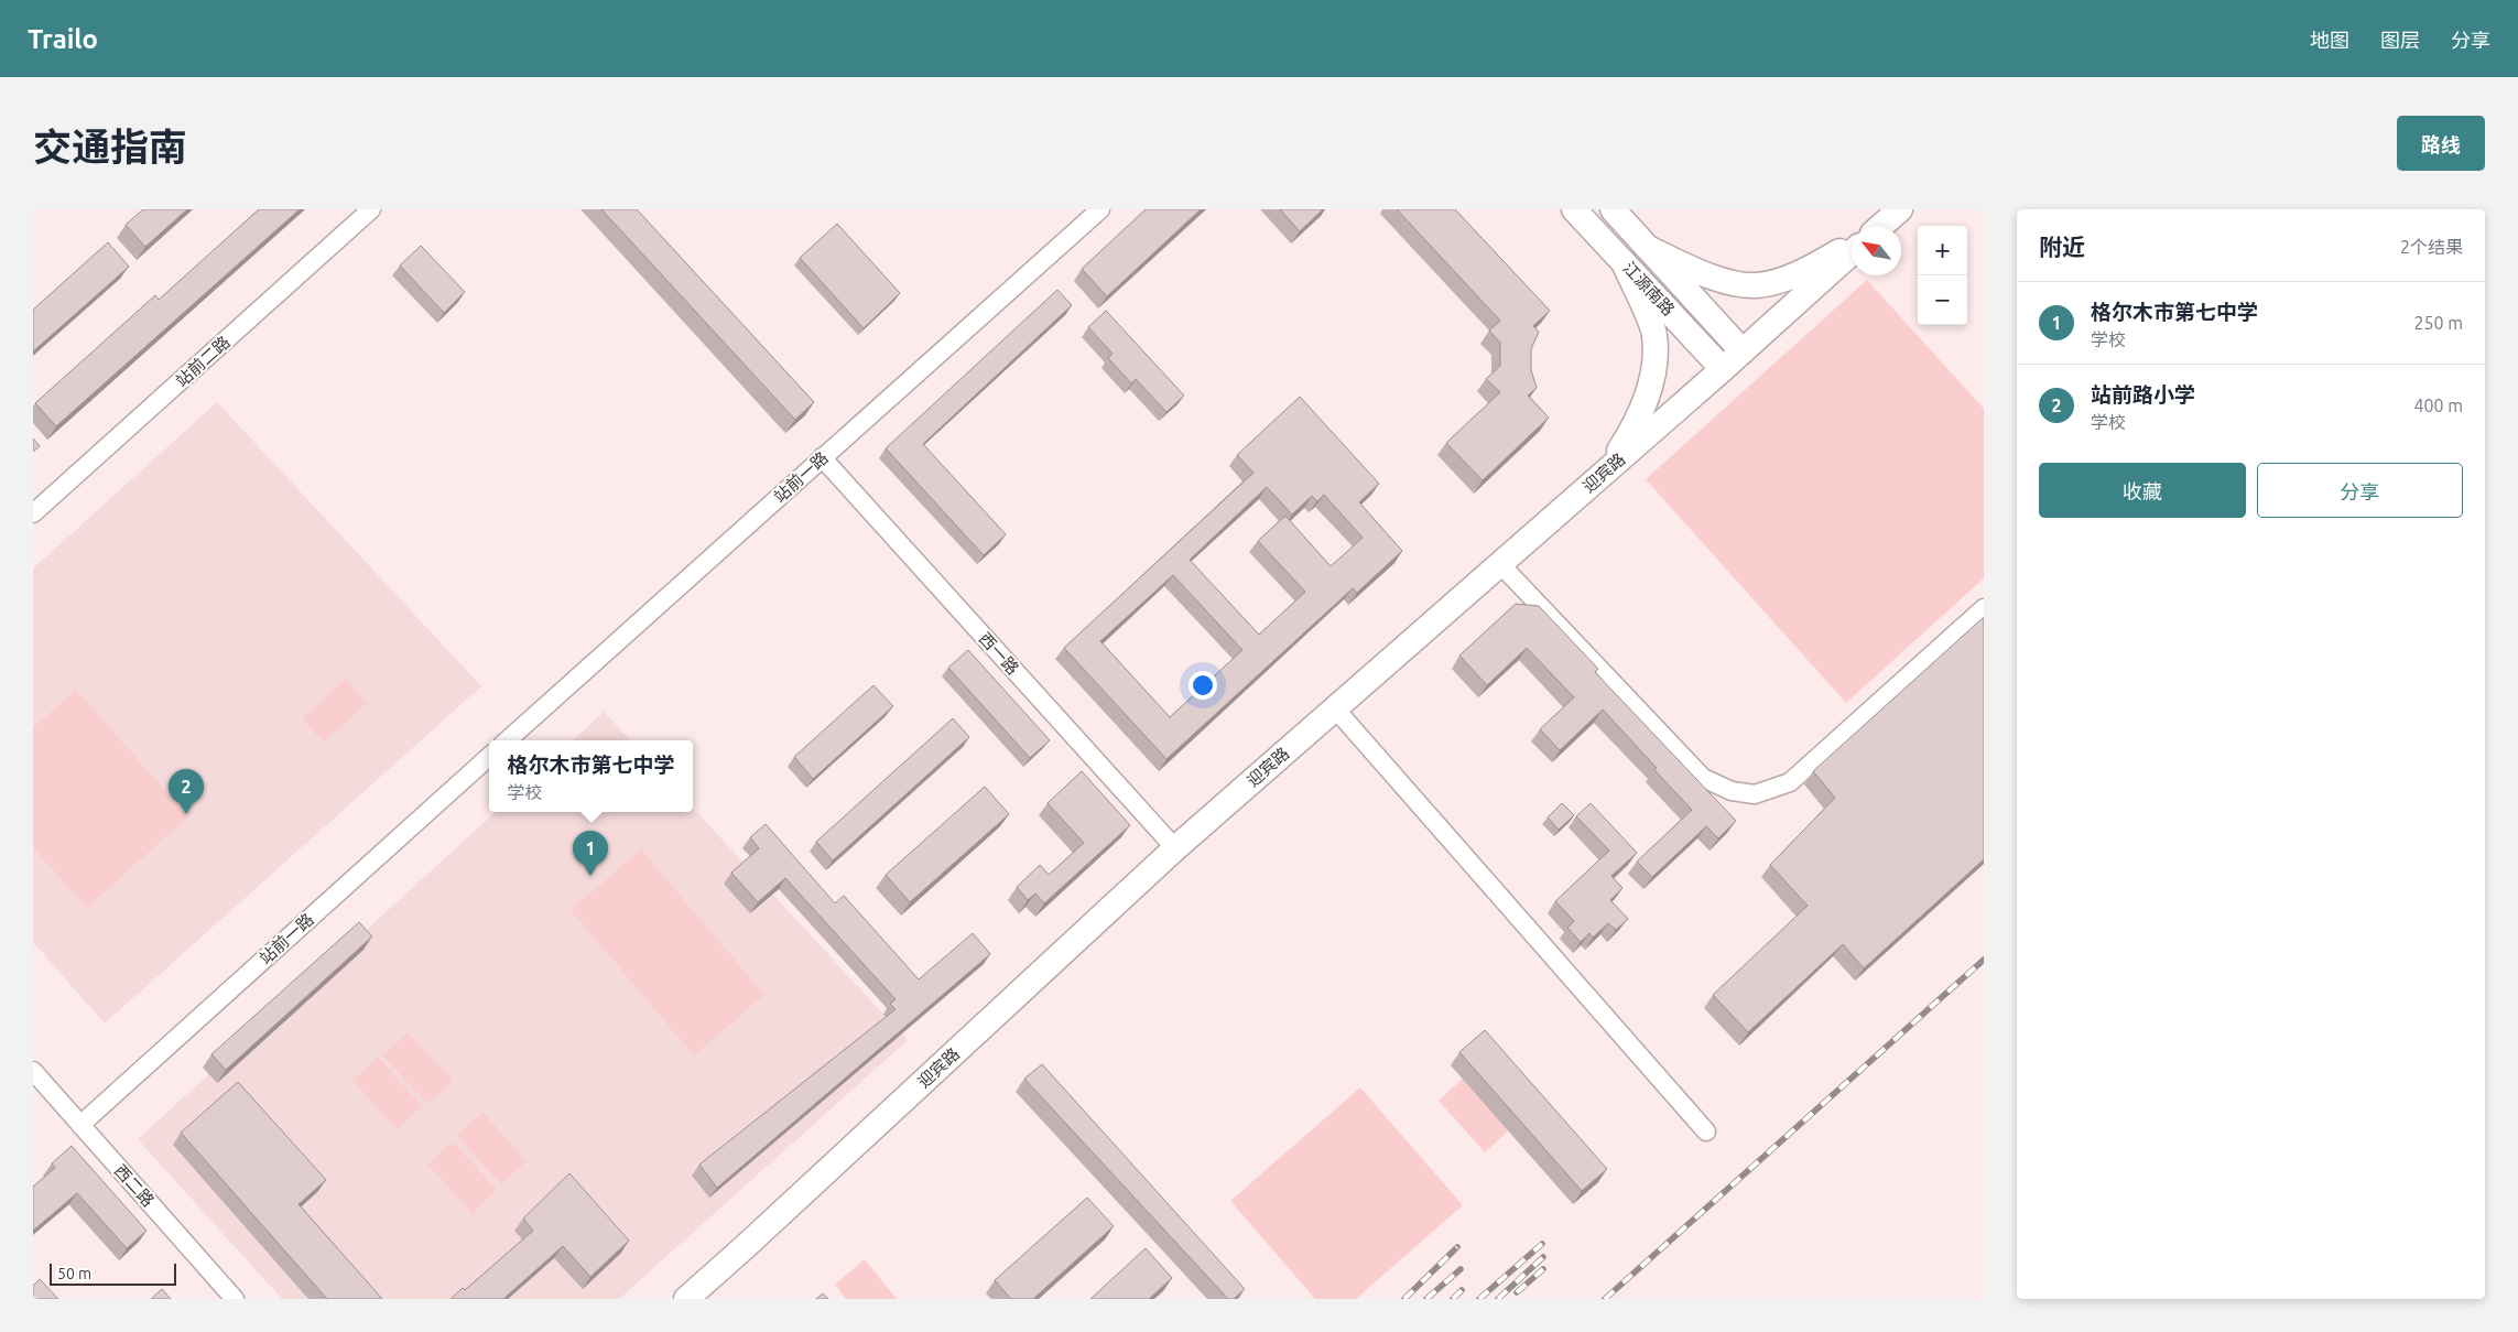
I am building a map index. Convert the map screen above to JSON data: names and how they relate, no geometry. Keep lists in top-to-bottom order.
{
  "streets": {
    "main road": ["江源南路", "迎宾路"],
    "street": [
      "站前二路",
      "站前一路",
      "西一路",
      "西二路"
    ]
  },
  "crossings": [
    ["江源南路", "迎宾路"],
    ["迎宾路", "西一路"],
    ["站前一路", "西一路"],
    ["站前一路", "西二路"]
  ],
  "scale_bar": "50 m",
  "north": "top left",
  "page": {
    "header": "Trailo",
    "nav": ["地图", "图层", "分享"],
    "title": "交通指南",
    "buttons": [
      "路线",
      ["收藏", "分享"]
    ],
    "heading": ["附近", "2个结果"],
    "map_buttons": ["+", "−"],
    "list": [
      {
        "mark": "1",
        "name": "格尔木市第七中学",
        "note": "学校",
        "value": "250 m"
      },
      {
        "mark": "2",
        "name": "站前路小学",
        "note": "学校",
        "value": "400 m"
      }
    ],
    "popup": ["格尔木市第七中学", "学校"],
    "pins": ["2", "1"],
    "scale": "50 m"
  }
}
